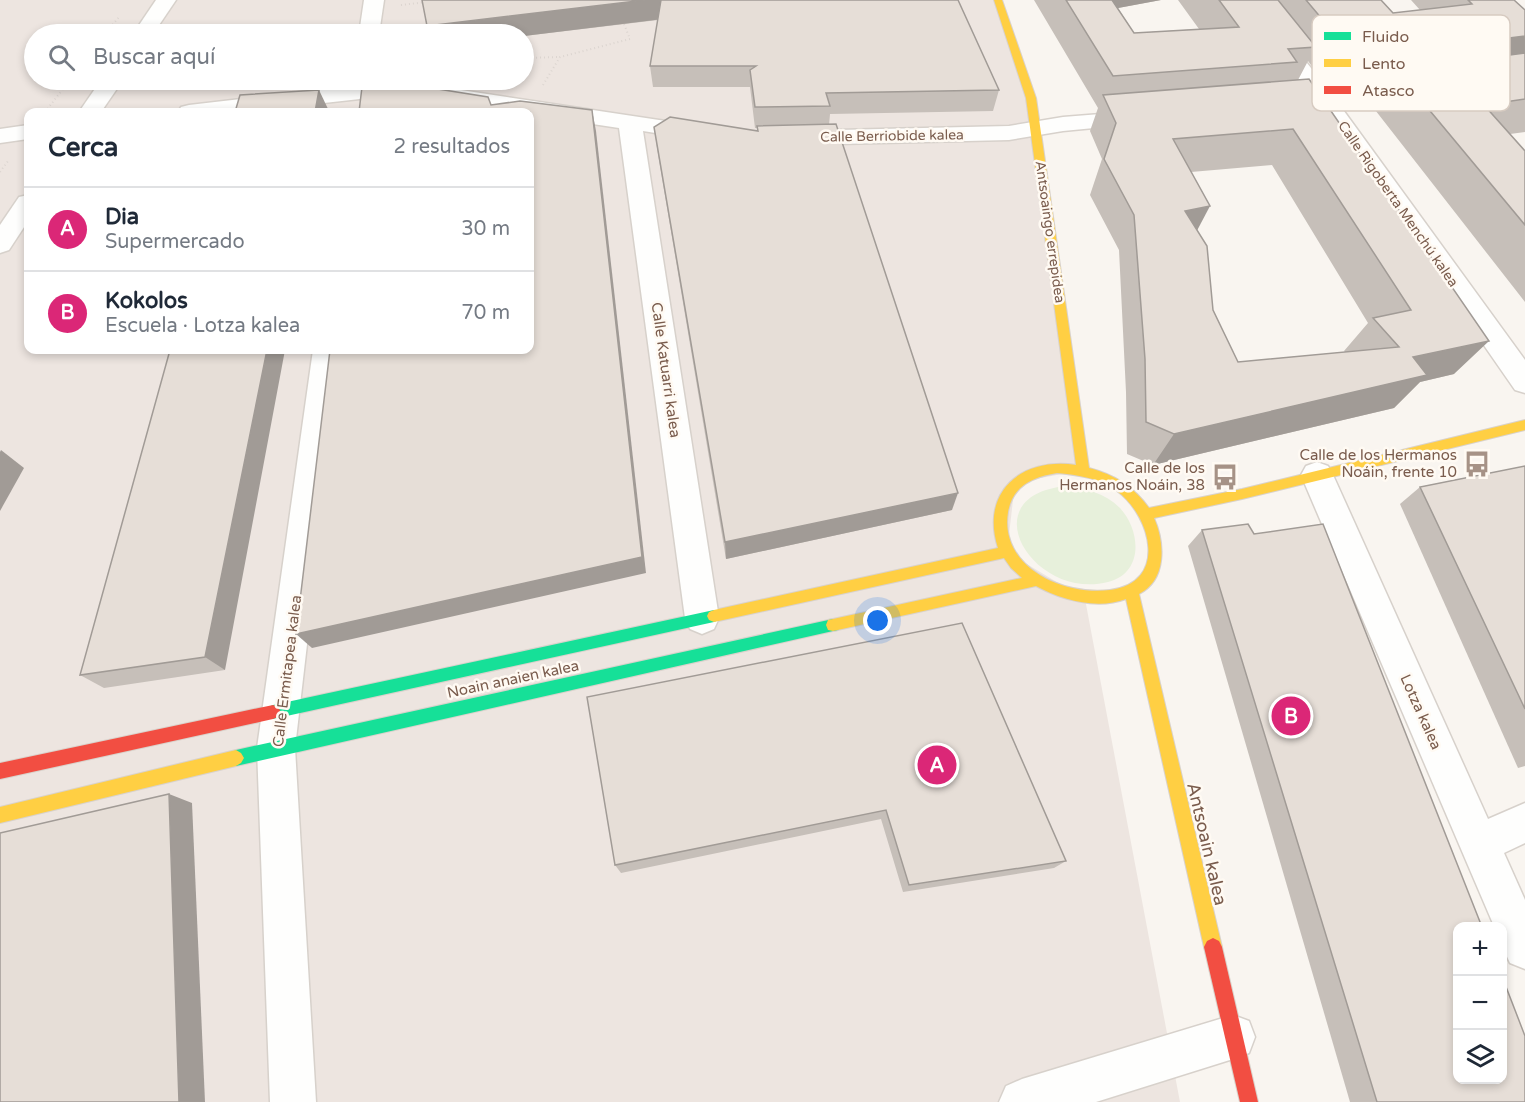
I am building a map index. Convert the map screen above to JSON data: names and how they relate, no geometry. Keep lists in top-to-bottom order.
{
  "streets": {
    "street": [
      "Calle Berriobide kalea",
      "Calle Rigoberta Menchú kalea",
      "Antsoaingo errepidea",
      "Calle Katuarri kalea",
      "Calle Ermitapea kalea",
      "Noain anaien kalea",
      "Lotza kalea",
      "Antsoain kalea"
    ]
  },
  "crossings": [
    ["Calle Berriobide kalea", "Antsoaingo errepidea"],
    ["Antsoaingo errepidea", "Noain anaien kalea"],
    ["Antsoaingo errepidea", "Antsoain kalea"],
    ["Calle Katuarri kalea", "Noain anaien kalea"],
    ["Calle Ermitapea kalea", "Noain anaien kalea"],
    ["Noain anaien kalea", "Antsoain kalea"]
  ],
  "places": {
    "bus stop": ["Calle de los Hermanos Noáin, frente 10", "Calle de los Hermanos Noáin, 38"]
  },
  "legend": ["Fluido", "Lento", "Atasco"],
  "page": {
    "search": "Buscar aquí",
    "heading": ["Cerca", "2 resultados"],
    "list": [
      {
        "mark": "A",
        "name": "Dia",
        "note": "Supermercado",
        "value": "30 m"
      },
      {
        "mark": "B",
        "name": "Kokolos",
        "note": "Escuela · Lotza kalea",
        "value": "70 m"
      }
    ],
    "pins": ["B", "A"],
    "map_buttons": ["+", "−"]
  }
}
